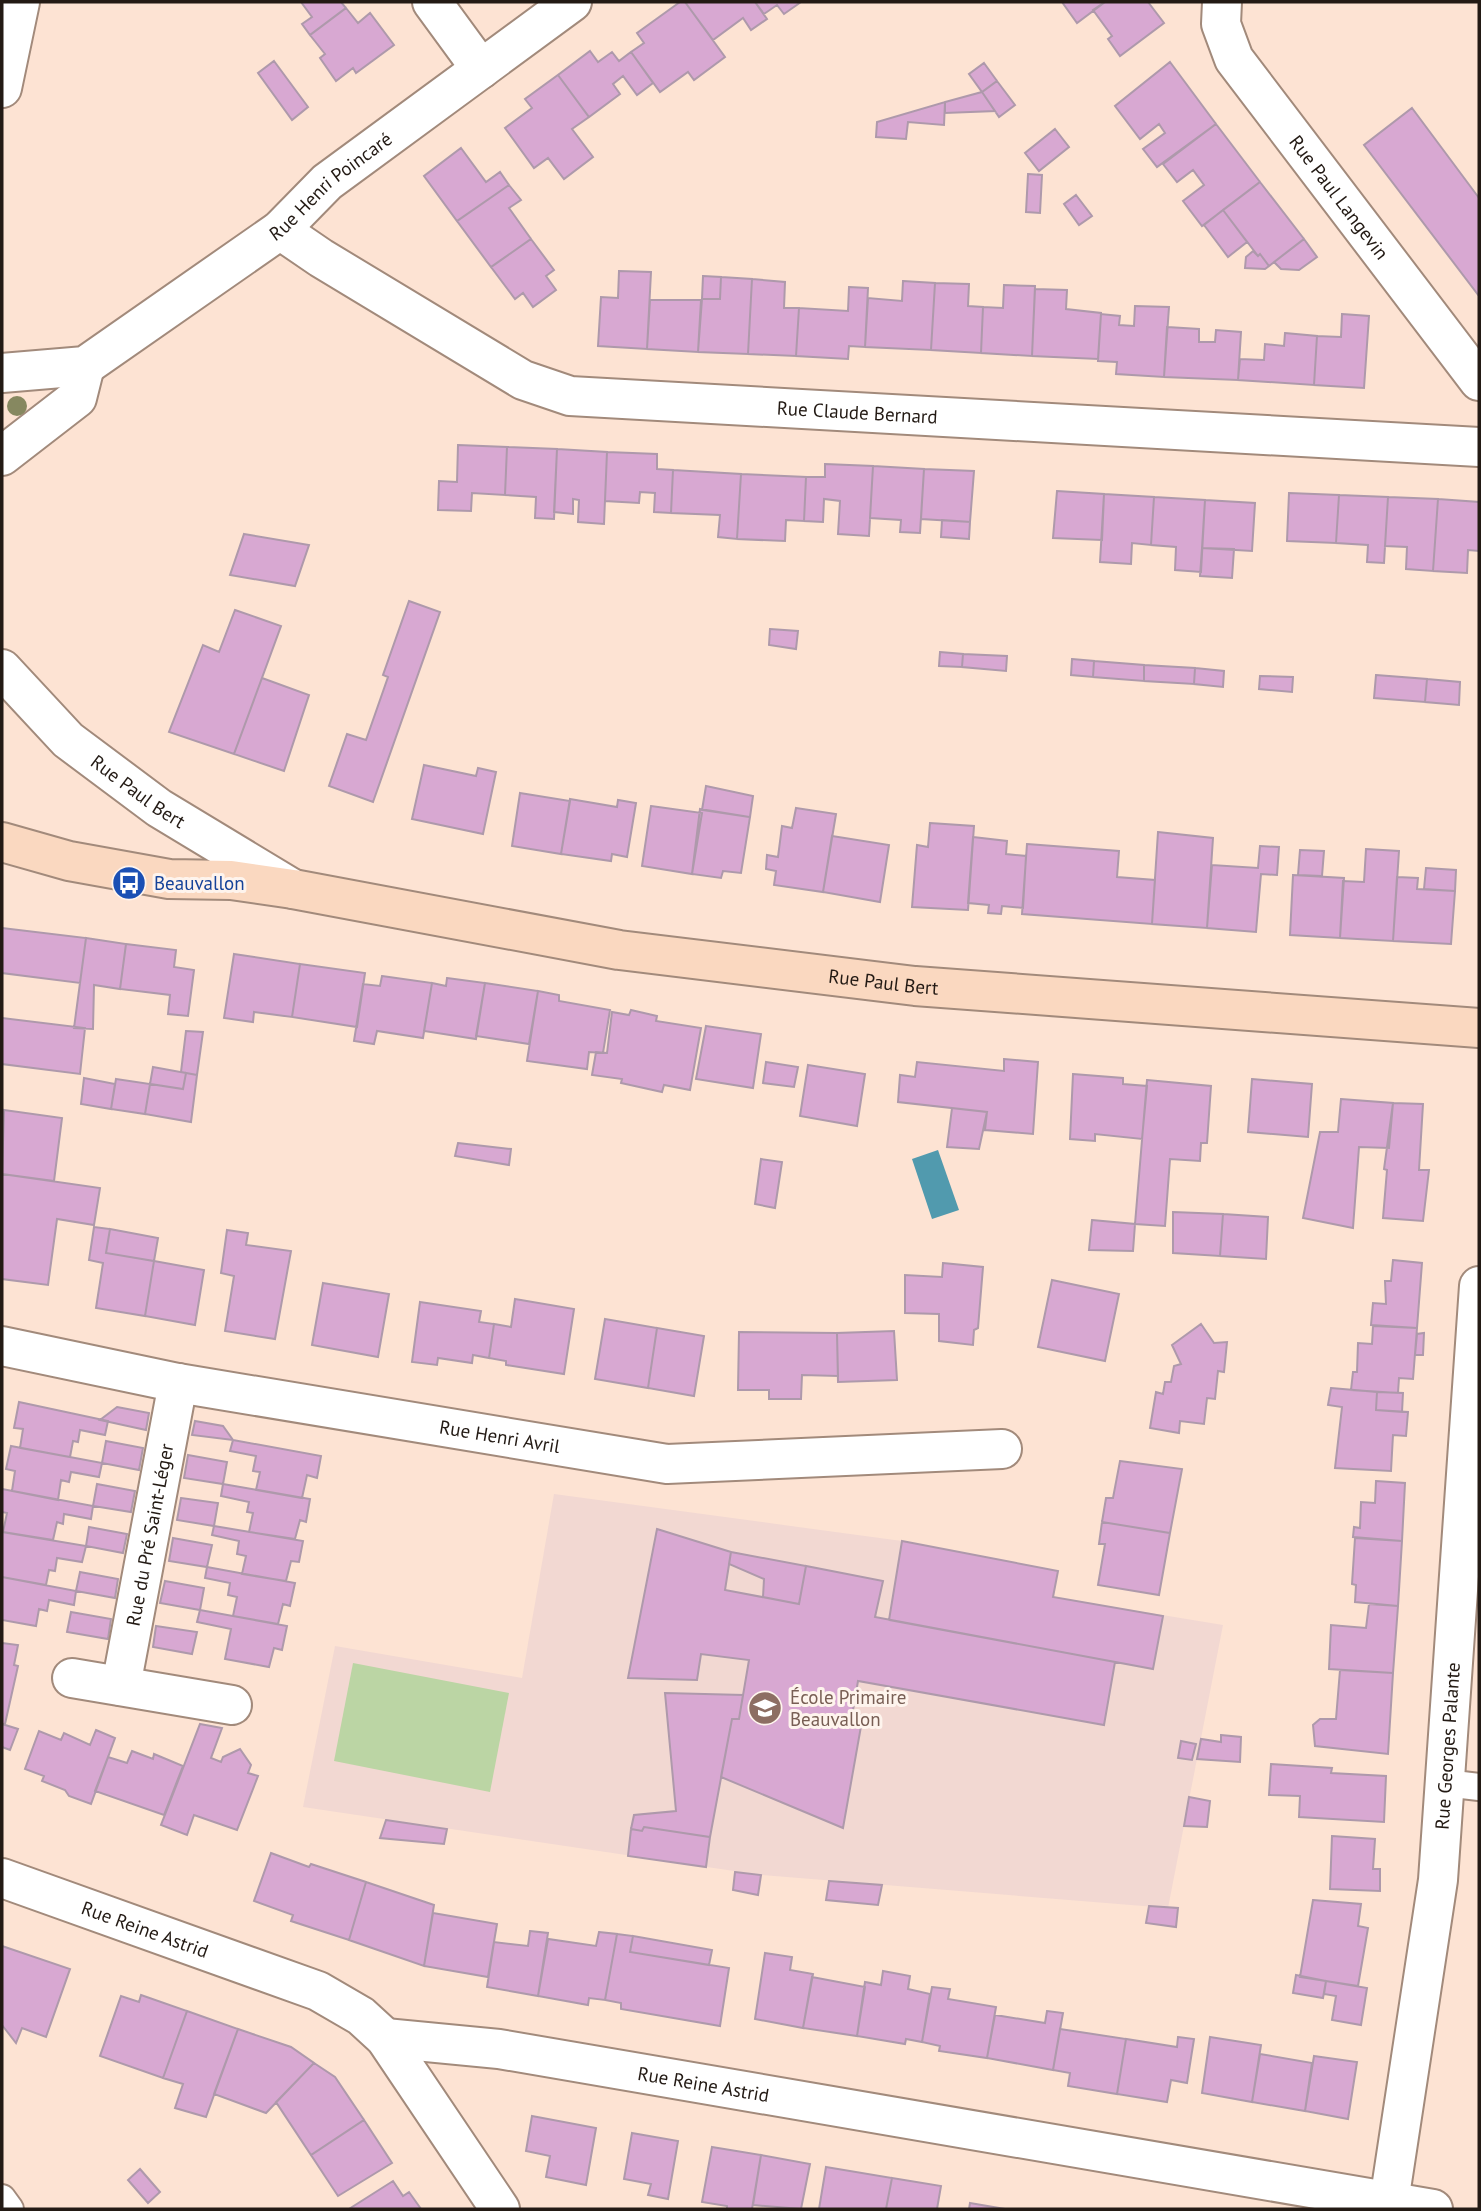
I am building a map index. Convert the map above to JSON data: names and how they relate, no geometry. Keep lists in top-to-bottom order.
{
  "streets": {
    "main road": ["Rue Paul Bert"],
    "street": [
      "Rue Henri Poincaré",
      "Rue Paul Langevin",
      "Rue Claude Bernard",
      "Rue Henri Avril",
      "Rue du Pré Saint-Léger",
      "Rue Georges Palante",
      "Rue Reine Astrid"
    ]
  },
  "crossings": [
    ["Rue Henri Poincaré", "Rue Claude Bernard"],
    ["Rue Henri Avril", "Rue du Pré Saint-Léger"],
    ["Rue Georges Palante", "Rue Reine Astrid"]
  ],
  "places": {
    "bus stop": ["Beauvallon"],
    "school or university": ["École Primaire Beauvallon"]
  }
}
